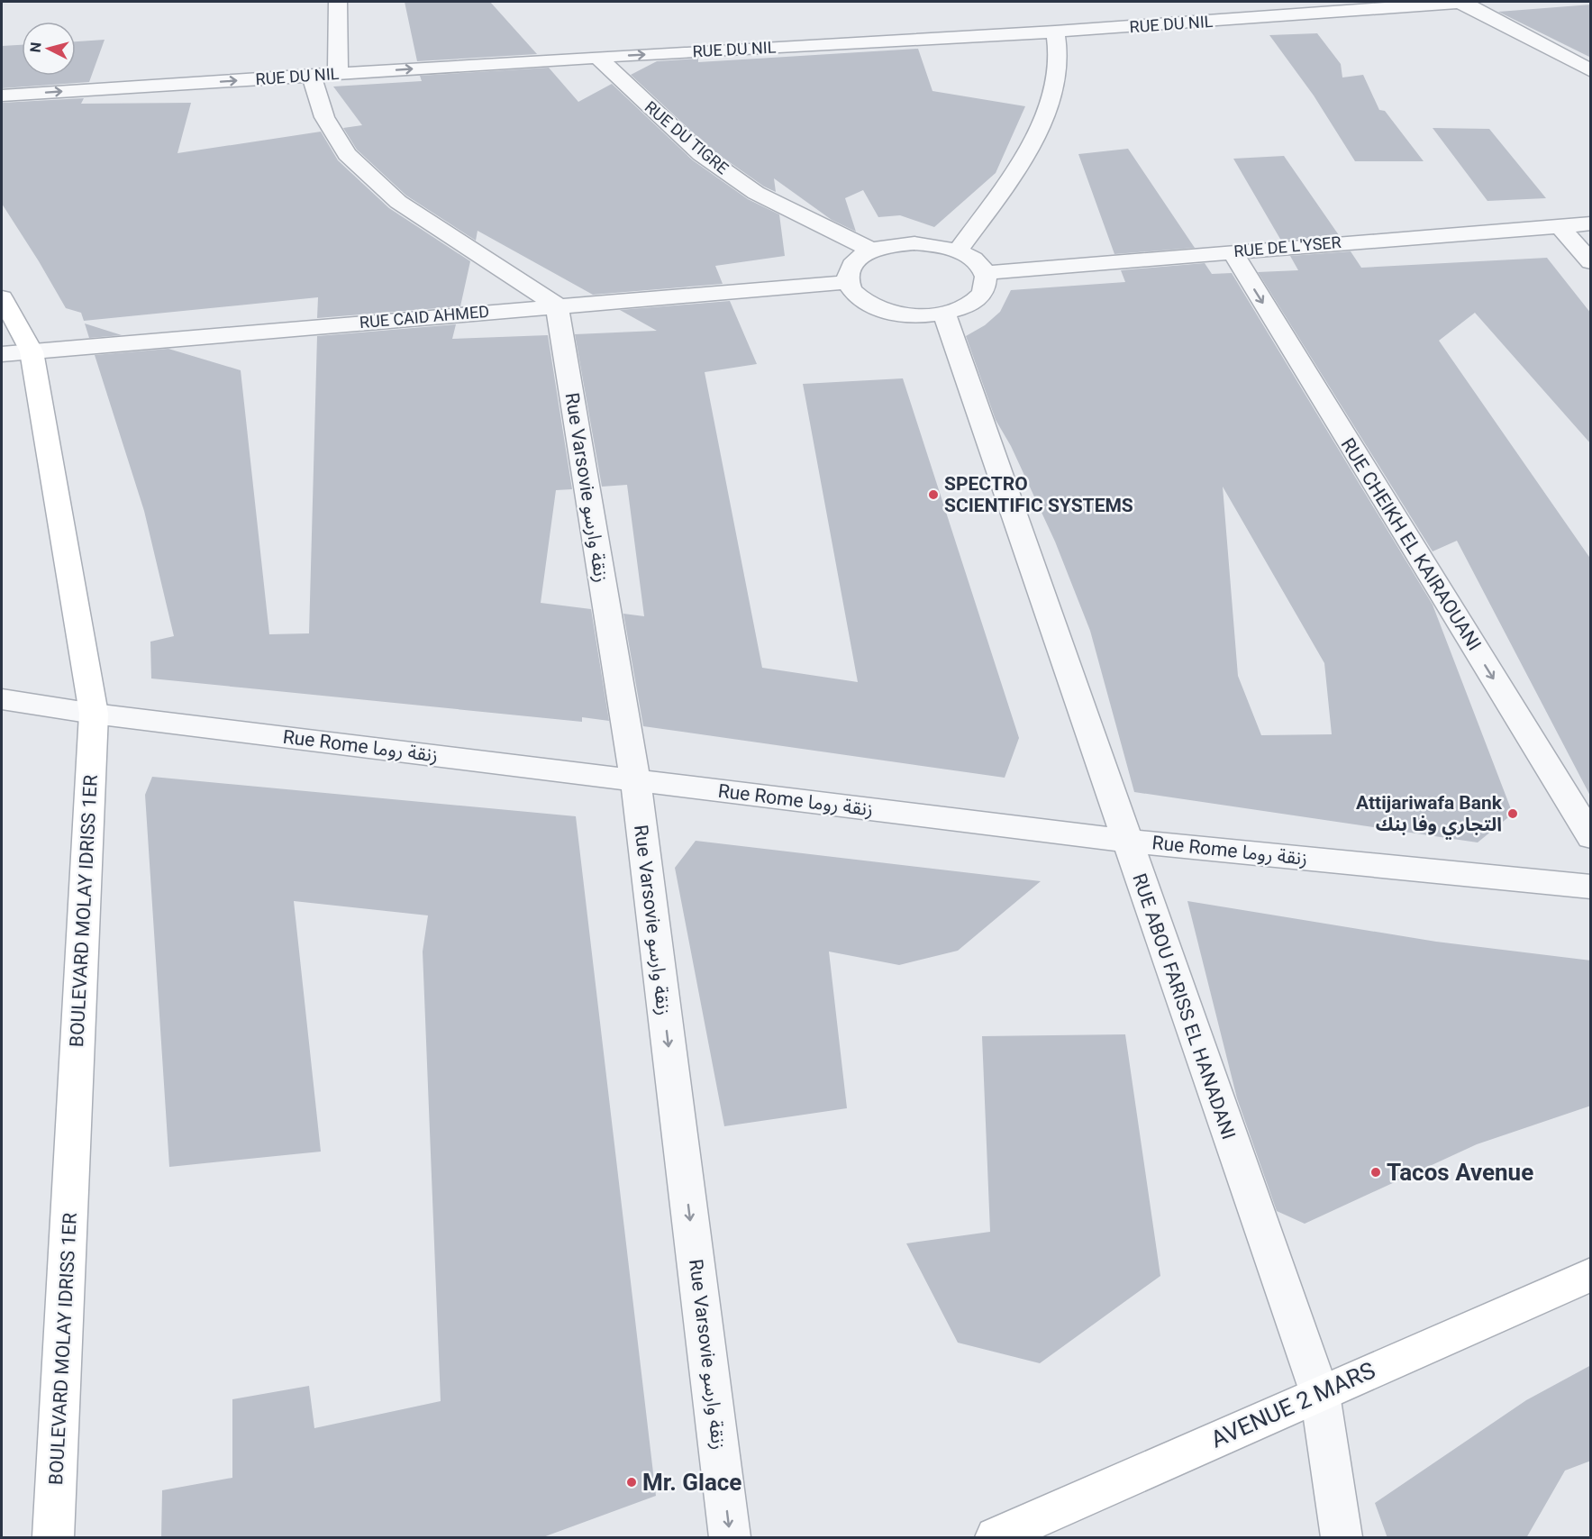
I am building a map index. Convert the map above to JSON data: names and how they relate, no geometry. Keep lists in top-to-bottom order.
{
  "streets": {
    "street": [
      "RUE DU NIL",
      "RUE DU TIGRE",
      "RUE DE L'YSER",
      "RUE CAID AHMED",
      "Rue Varsovie زنقة وارسو",
      "RUE CHEIKH EL KAIRAOUANI",
      "Rue Rome زنقة روما",
      "BOULEVARD MOLAY IDRISS 1ER",
      "RUE ABOU FARISS EL HANADANI",
      "AVENUE 2 MARS"
    ]
  },
  "crossings": [
    ["RUE DU NIL", "RUE DU TIGRE"],
    ["RUE DE L'YSER", "RUE CHEIKH EL KAIRAOUANI"],
    ["RUE CAID AHMED", "Rue Varsovie زنقة وارسو"],
    ["RUE CAID AHMED", "BOULEVARD MOLAY IDRISS 1ER"],
    ["Rue Varsovie زنقة وارسو", "Rue Rome زنقة روما"],
    ["Rue Rome زنقة روما", "BOULEVARD MOLAY IDRISS 1ER"],
    ["Rue Rome زنقة روما", "RUE ABOU FARISS EL HANADANI"],
    ["RUE ABOU FARISS EL HANADANI", "AVENUE 2 MARS"]
  ],
  "one_way": ["RUE DU NIL", "Rue Varsovie زنقة وارسو", "RUE CHEIKH EL KAIRAOUANI"],
  "places": [
    "SPECTRO SCIENTIFIC SYSTEMS",
    "Attijariwafa Bank التجاري وفا بنك",
    "Tacos Avenue",
    "Mr. Glace"
  ],
  "north": "left"
}
